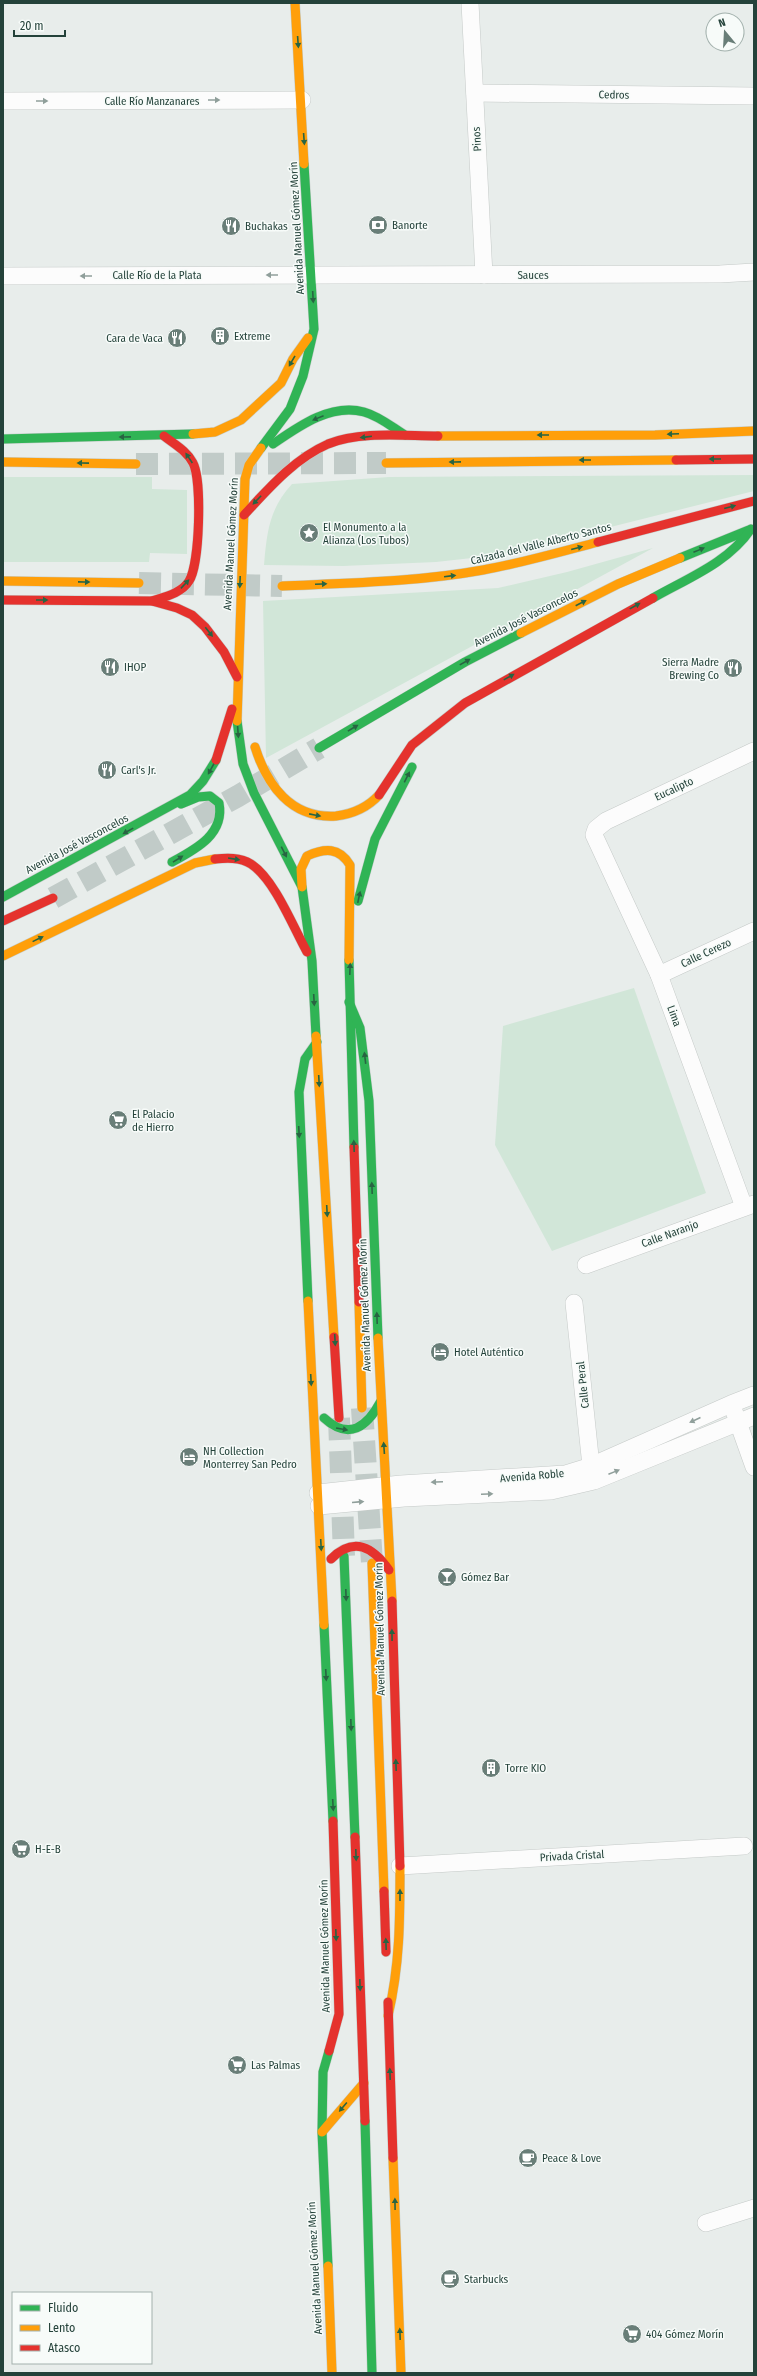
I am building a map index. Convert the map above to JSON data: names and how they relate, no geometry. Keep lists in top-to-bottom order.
{
  "streets": {
    "main road": ["Avenida Manuel Gómez Morín", "Calzada del Valle Alberto Santos", "Avenida José Vasconcelos"],
    "street": [
      "Cedros",
      "Calle Río Manzanares",
      "Pinos",
      "Calle Río de la Plata",
      "Sauces",
      "Eucalipto",
      "Calle Cerezo",
      "Lima",
      "Calle Naranjo",
      "Calle Peral",
      "Avenida Roble",
      "Privada Cristal"
    ]
  },
  "crossings": [
    ["Cedros", "Pinos"],
    ["Calle Río Manzanares", "Avenida Manuel Gómez Morín"],
    ["Pinos", "Sauces"],
    ["Avenida Manuel Gómez Morín", "Calle Río de la Plata"],
    ["Avenida Manuel Gómez Morín", "Sauces"],
    ["Avenida Manuel Gómez Morín", "Avenida Roble"],
    ["Avenida Manuel Gómez Morín", "Privada Cristal"],
    ["Calle Río de la Plata", "Sauces"],
    ["Eucalipto", "Lima"],
    ["Calle Cerezo", "Lima"],
    ["Lima", "Calle Naranjo"],
    ["Calle Peral", "Avenida Roble"]
  ],
  "one_way": ["Calle Río Manzanares", "Calle Río de la Plata"],
  "places": {
    "bank": ["Banorte"],
    "restaurant": [
      "Buchakas",
      "Cara de Vaca",
      "IHOP",
      "Sierra Madre Brewing Co",
      "Carl's Jr."
    ],
    "building": ["Extreme", "Torre KIO"],
    "place": ["El Monumento a la Alianza (Los Tubos)"],
    "supermarket": [
      "El Palacio de Hierro",
      "H-E-B",
      "Las Palmas",
      "404 Gómez Morín"
    ],
    "hotel": ["Hotel Auténtico", "NH Collection Monterrey San Pedro"],
    "bar": ["Gómez Bar"],
    "cafe": ["Peace & Love", "Starbucks"]
  },
  "legend": ["Fluido", "Lento", "Atasco"],
  "scale_bar": "20 m",
  "north": "top"
}
